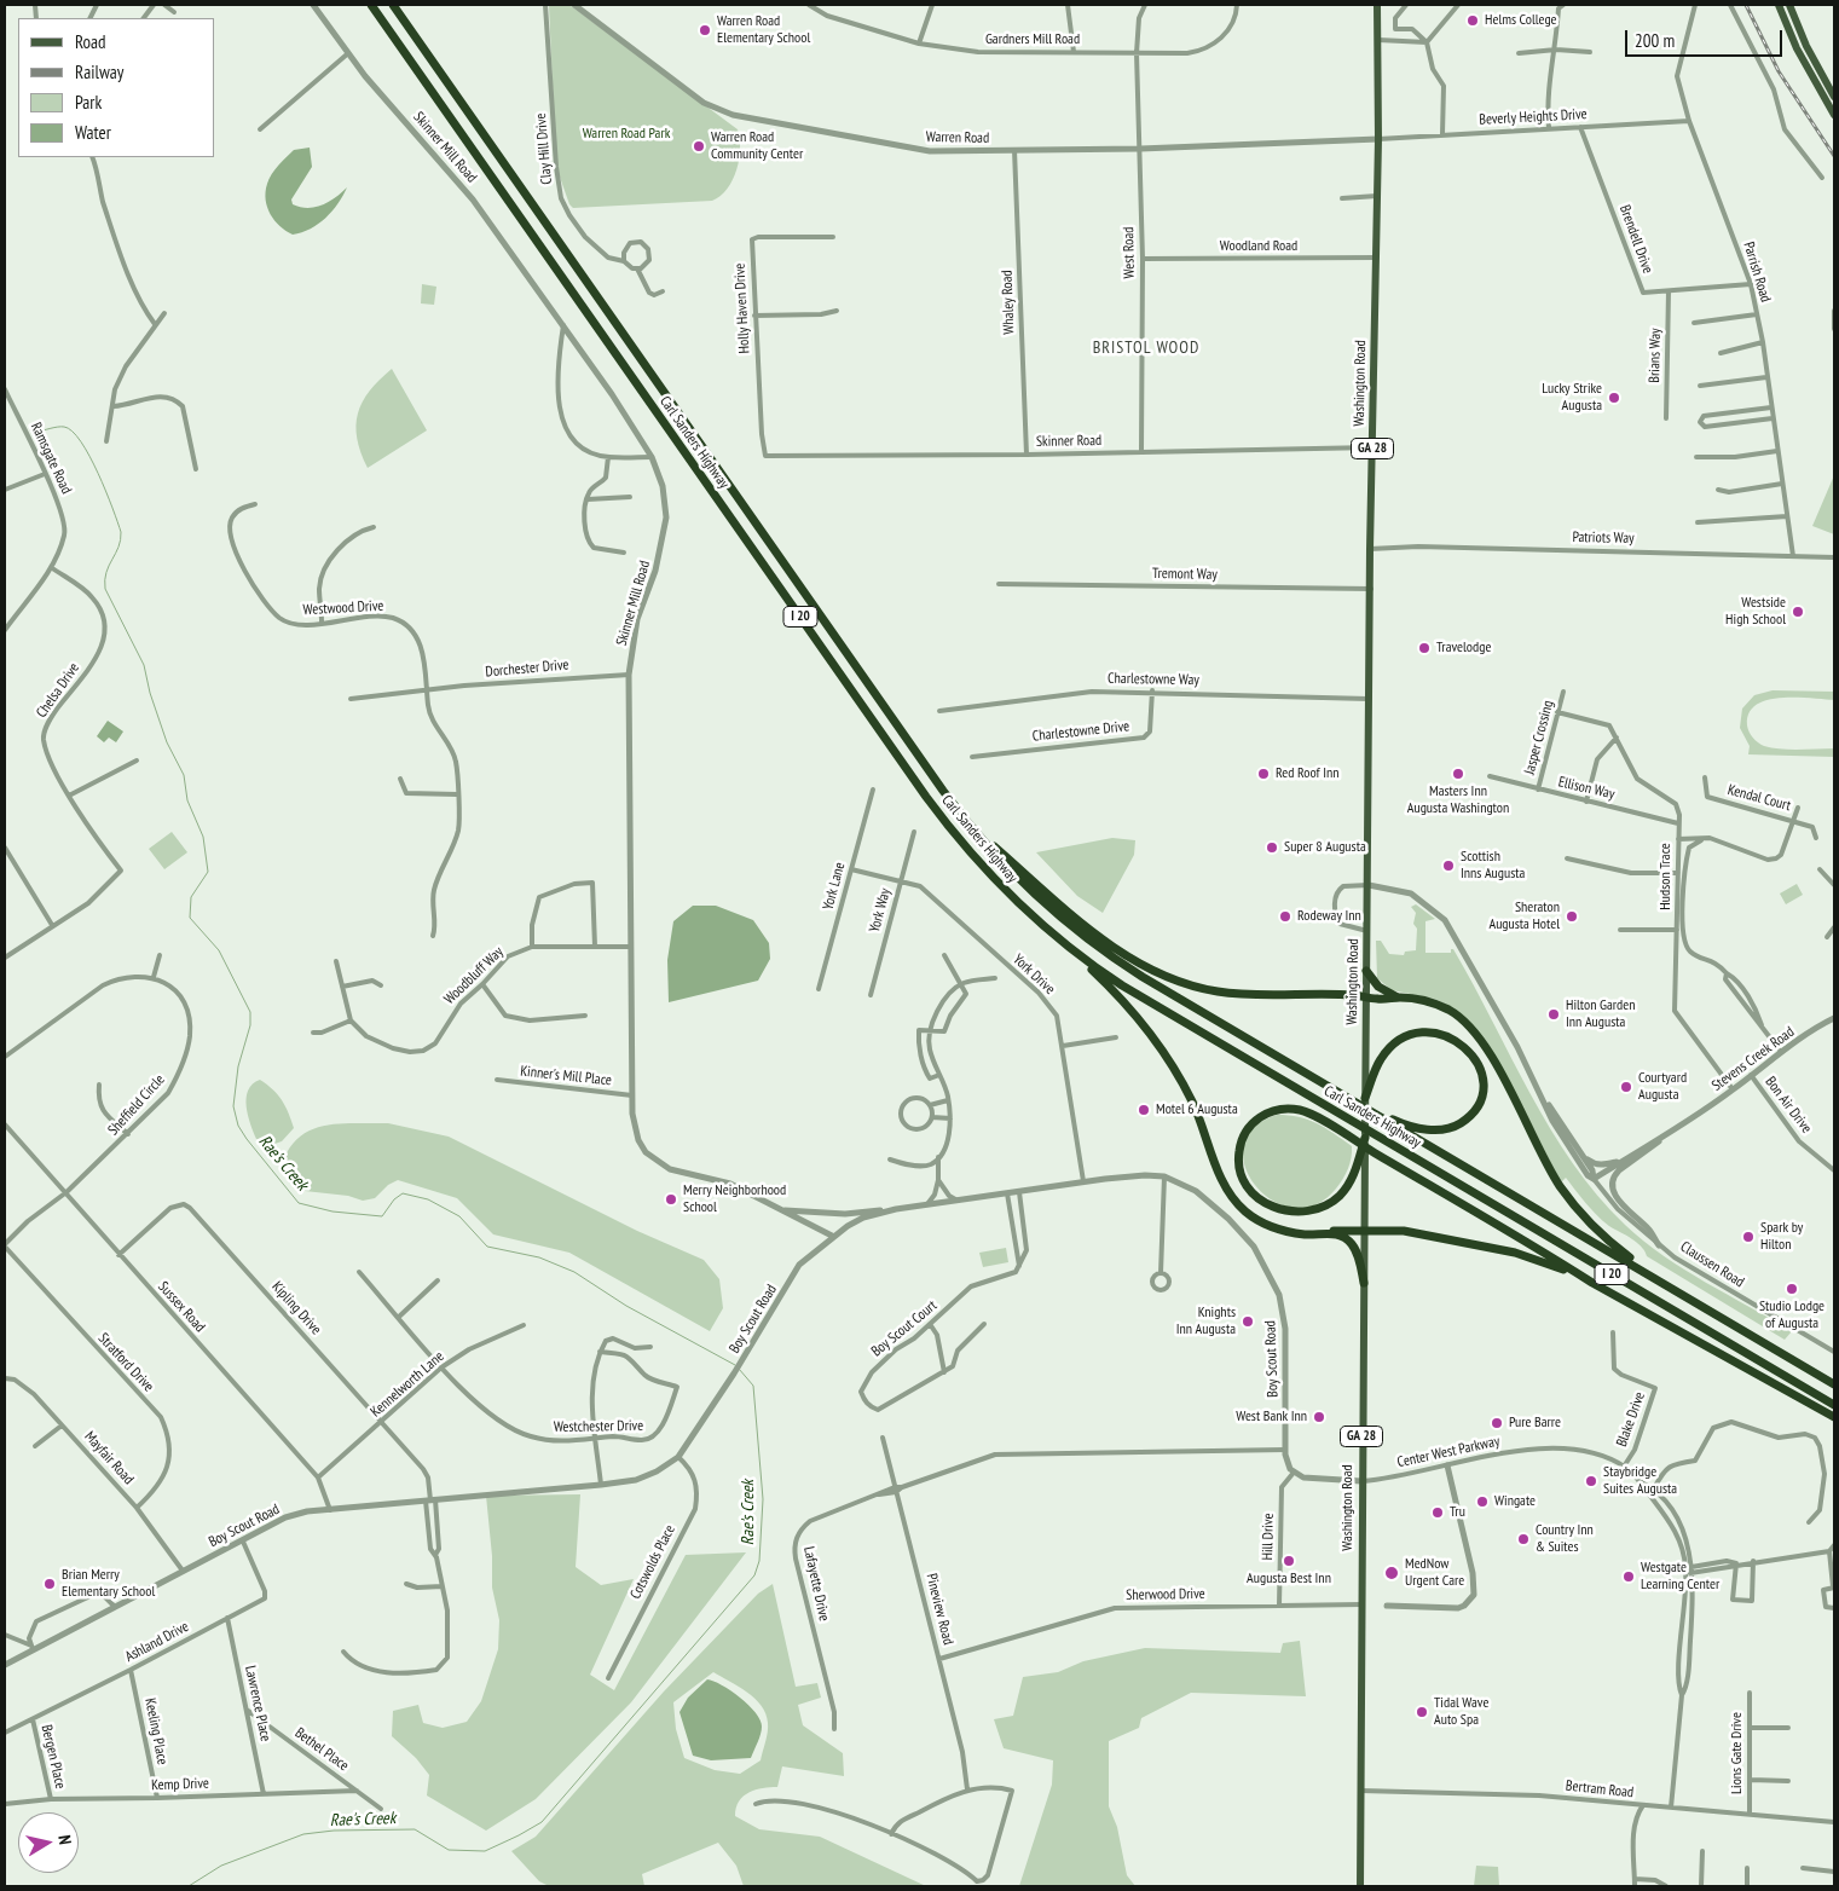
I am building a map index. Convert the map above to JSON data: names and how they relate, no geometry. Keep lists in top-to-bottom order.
{
  "streets": {
    "highway": ["Carl Sanders Highway", "I 20"],
    "main road": ["Washington Road", "GA 28"],
    "street": [
      "Gardners Mill Road",
      "Beverly Heights Drive",
      "Warren Road",
      "Skinner Mill Road",
      "Clay Hill Drive",
      "Brendell Drive",
      "Woodland Road",
      "West Road",
      "Parrish Road",
      "Whaley Road",
      "Holly Haven Drive",
      "Brians Way",
      "Skinner Road",
      "Ramsgate Road",
      "Patriots Way",
      "Tremont Way",
      "Westwood Drive",
      "Dorchester Drive",
      "Charlestowne Way",
      "Chelsa Drive",
      "Charlestowne Drive",
      "Jasper Crossing",
      "Ellison Way",
      "Kendal Court",
      "Hudson Trace",
      "York Lane",
      "York Way",
      "York Drive",
      "Woodbluff Way",
      "Stevens Creek Road",
      "Kinner's Mill Place",
      "Sheffield Circle",
      "Bon Air Drive",
      "Claussen Road",
      "Sussex Road",
      "Kipling Drive",
      "Boy Scout Road",
      "Boy Scout Court",
      "Stratford Drive",
      "Kennelworth Lane",
      "Blake Drive",
      "Westchester Drive",
      "Center West Parkway",
      "Mayfair Road",
      "Hill Drive",
      "Cotswolds Place",
      "Lafayette Drive",
      "Sherwood Drive",
      "Pineview Road",
      "Ashland Drive",
      "Lawrence Place",
      "Keeling Place",
      "Bethel Place",
      "Lions Gate Drive",
      "Bergen Place",
      "Kemp Drive",
      "Bertram Road"
    ]
  },
  "crossings": [
    ["Gardners Mill Road", "West Road"],
    ["Beverly Heights Drive", "Warren Road"],
    ["Beverly Heights Drive", "Brendell Drive"],
    ["Beverly Heights Drive", "Parrish Road"],
    ["Beverly Heights Drive", "Washington Road"],
    ["Warren Road", "West Road"],
    ["Warren Road", "Whaley Road"],
    ["Warren Road", "Washington Road"],
    ["Skinner Mill Road", "Dorchester Drive"],
    ["Skinner Mill Road", "Woodbluff Way"],
    ["Skinner Mill Road", "Kinner's Mill Place"],
    ["Skinner Mill Road", "Boy Scout Road"],
    ["Brendell Drive", "Parrish Road"],
    ["Brendell Drive", "Brians Way"],
    ["Woodland Road", "West Road"],
    ["Woodland Road", "Washington Road"],
    ["West Road", "Skinner Road"],
    ["Parrish Road", "Patriots Way"],
    ["Whaley Road", "Skinner Road"],
    ["Holly Haven Drive", "Skinner Road"],
    ["Washington Road", "Skinner Road"],
    ["Washington Road", "Patriots Way"],
    ["Washington Road", "Tremont Way"],
    ["Washington Road", "Charlestowne Way"],
    ["Washington Road", "Center West Parkway"],
    ["Washington Road", "Sherwood Drive"],
    ["Washington Road", "Bertram Road"],
    ["Ramsgate Road", "Chelsa Drive"],
    ["Westwood Drive", "Dorchester Drive"],
    ["Charlestowne Way", "Charlestowne Drive"],
    ["Jasper Crossing", "Ellison Way"],
    ["Ellison Way", "Hudson Trace"],
    ["Hudson Trace", "Stevens Creek Road"],
    ["York Lane", "York Drive"],
    ["York Way", "York Drive"],
    ["York Drive", "Boy Scout Road"],
    ["Stevens Creek Road", "Bon Air Drive"],
    ["Stevens Creek Road", "Claussen Road"],
    ["Sheffield Circle", "Sussex Road"],
    ["Sheffield Circle", "Stratford Drive"],
    ["Sussex Road", "Kipling Drive"],
    ["Sussex Road", "Boy Scout Road"],
    ["Sussex Road", "Kennelworth Lane"],
    ["Kipling Drive", "Boy Scout Road"],
    ["Kipling Drive", "Kennelworth Lane"],
    ["Boy Scout Road", "Mayfair Road"],
    ["Boy Scout Road", "Hill Drive"],
    ["Boy Scout Road", "Cotswolds Place"],
    ["Boy Scout Road", "Ashland Drive"],
    ["Stratford Drive", "Mayfair Road"],
    ["Kennelworth Lane", "Westchester Drive"],
    ["Blake Drive", "Center West Parkway"],
    ["Center West Parkway", "Bertram Road"],
    ["Hill Drive", "Sherwood Drive"],
    ["Lafayette Drive", "Pineview Road"],
    ["Sherwood Drive", "Pineview Road"],
    ["Ashland Drive", "Lawrence Place"],
    ["Ashland Drive", "Keeling Place"],
    ["Ashland Drive", "Bergen Place"],
    ["Lawrence Place", "Bethel Place"],
    ["Lawrence Place", "Kemp Drive"],
    ["Keeling Place", "Kemp Drive"],
    ["Bethel Place", "Kemp Drive"],
    ["Lions Gate Drive", "Bertram Road"],
    ["Bergen Place", "Kemp Drive"]
  ],
  "districts": ["BRISTOL WOOD"],
  "water": ["Rae's Creek"],
  "parks": ["Warren Road Park"],
  "places": [
    "Helms College",
    "Warren Road Elementary School",
    "Warren Road Community Center",
    "Lucky Strike Augusta",
    "Westside High School",
    "Travelodge",
    "Red Roof Inn",
    "Masters Inn Augusta Washington",
    "Super 8 Augusta",
    "Scottish Inns Augusta",
    "Rodeway Inn",
    "Sheraton Augusta Hotel",
    "Hilton Garden Inn Augusta",
    "Courtyard Augusta",
    "Motel 6 Augusta",
    "Merry Neighborhood School",
    "Spark by Hilton",
    "Studio Lodge of Augusta",
    "Knights Inn Augusta",
    "West Bank Inn",
    "Pure Barre",
    "Staybridge Suites Augusta",
    "Wingate",
    "Tru",
    "Country Inn & Suites",
    "Augusta Best Inn",
    "MedNow Urgent Care",
    "Westgate Learning Center",
    "Brian Merry Elementary School",
    "Tidal Wave Auto Spa"
  ],
  "legend": [
    "Road",
    "Railway",
    "Park",
    "Water"
  ],
  "scale_bar": "200 m",
  "north": "right"
}
